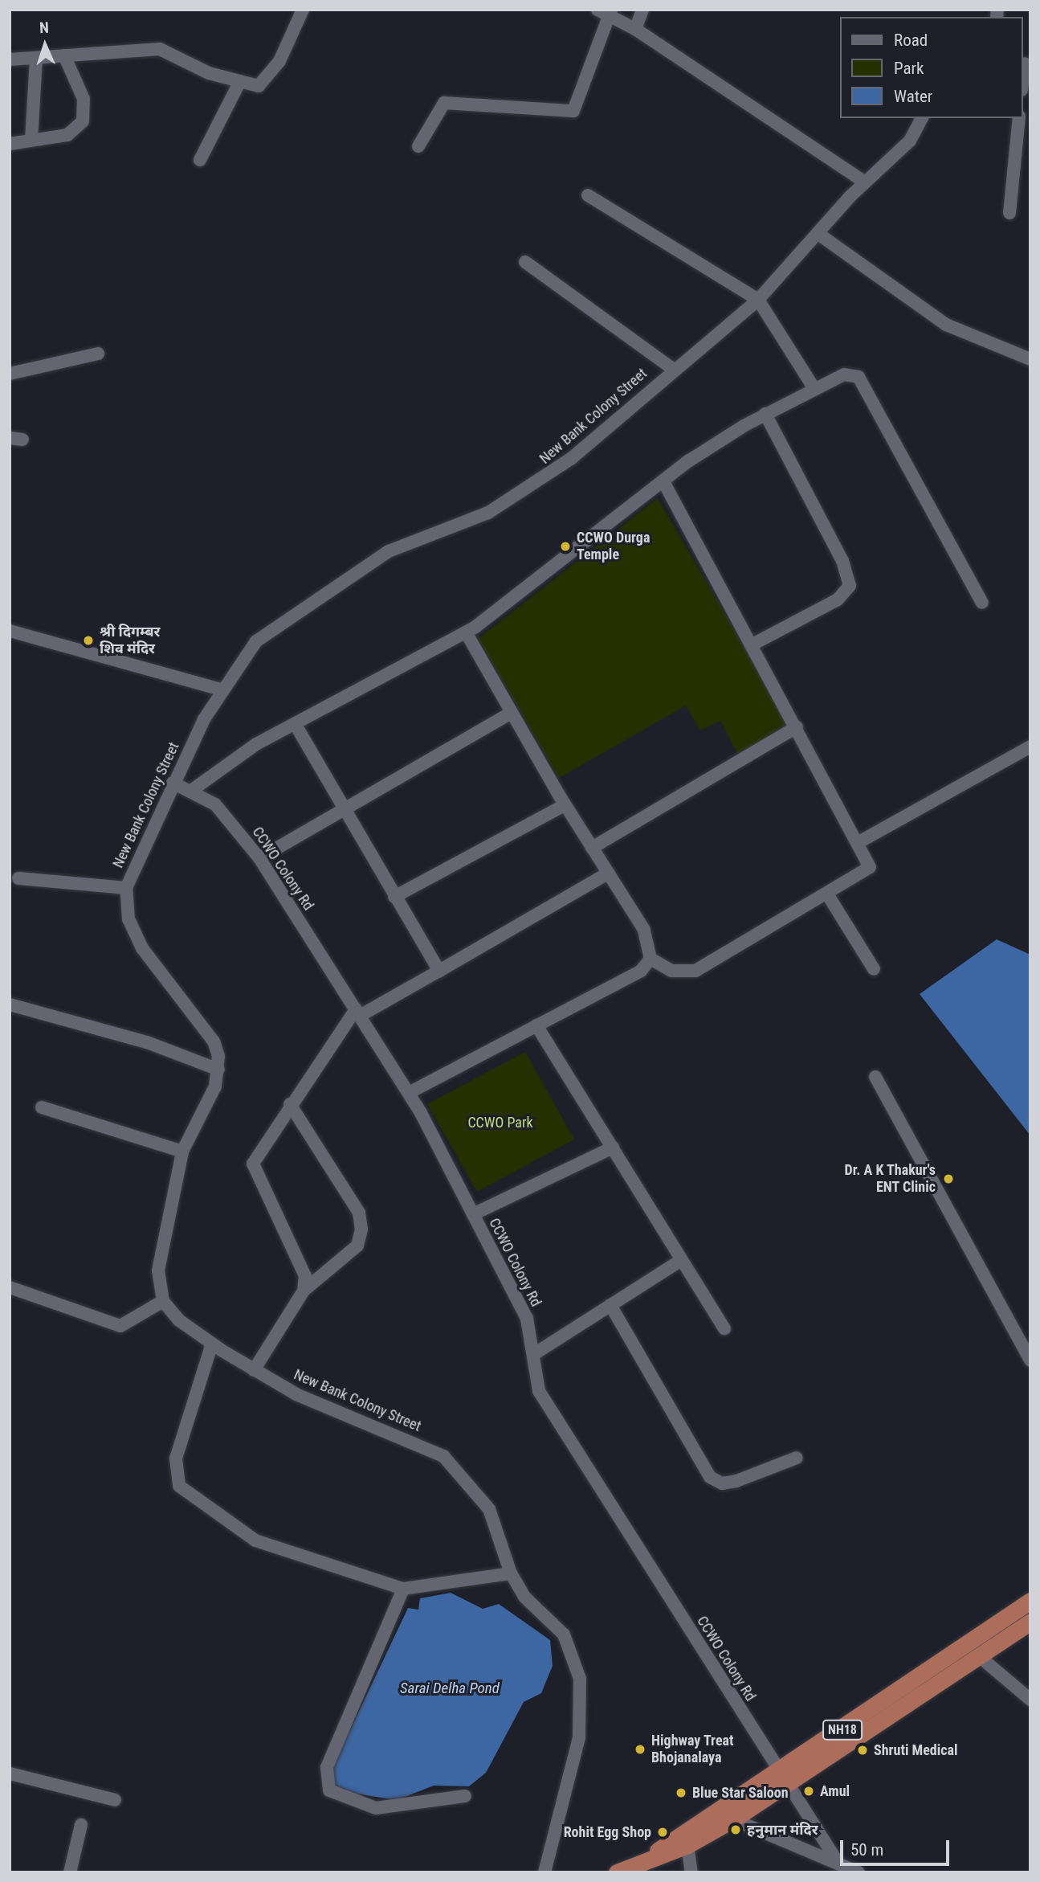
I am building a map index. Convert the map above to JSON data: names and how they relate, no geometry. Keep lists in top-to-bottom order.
{
  "streets": {
    "highway": ["NH18"],
    "street": ["New Bank Colony Street", "CCWO Colony Rd"]
  },
  "crossings": [
    ["New Bank Colony Street", "CCWO Colony Rd"],
    ["CCWO Colony Rd", "NH18"]
  ],
  "water": ["Sarai Delha Pond"],
  "parks": ["CCWO Park"],
  "places": [
    "CCWO Durga Temple",
    "श्री दिगम्बर शिव मंदिर",
    "Dr. A K Thakur's ENT Clinic",
    "Highway Treat Bhojanalaya",
    "Shruti Medical",
    "Amul",
    "Blue Star Saloon",
    "हनुमान मंदिर",
    "Rohit Egg Shop"
  ],
  "legend": ["Road", "Park", "Water"],
  "scale_bar": "50 m",
  "north": "top"
}
